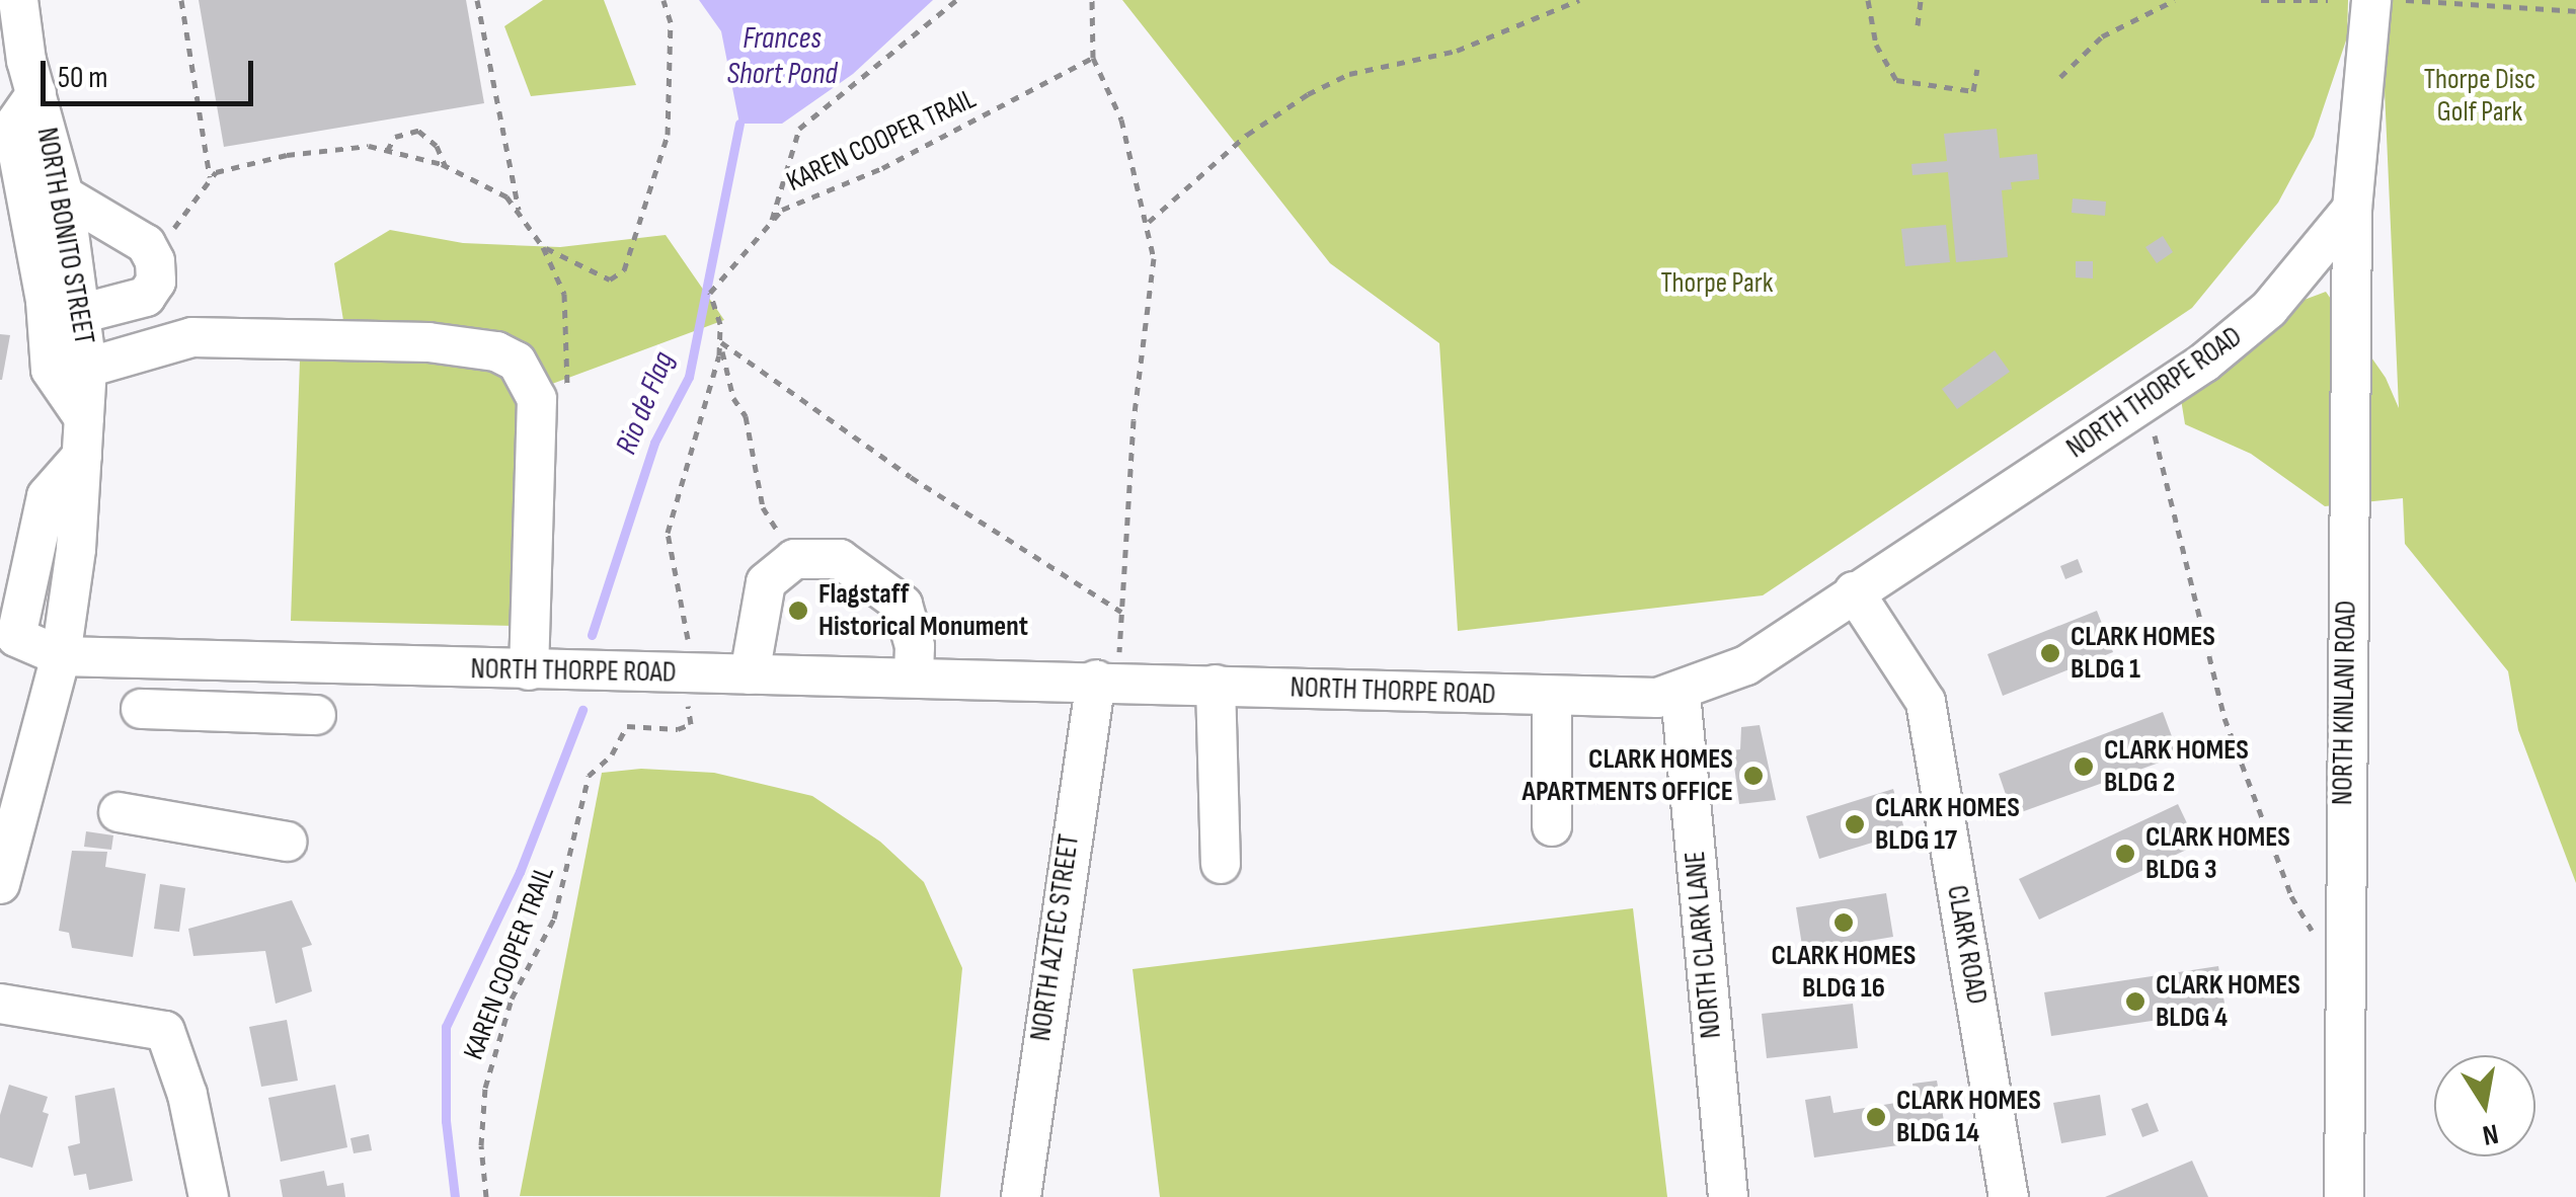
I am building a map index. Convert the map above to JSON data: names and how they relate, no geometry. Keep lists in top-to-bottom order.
{
  "streets": {
    "street": [
      "NORTH BONITO STREET",
      "NORTH THORPE ROAD",
      "NORTH KINLANI ROAD",
      "NORTH AZTEC STREET",
      "NORTH CLARK LANE",
      "CLARK ROAD"
    ],
    "path": ["KAREN COOPER TRAIL"]
  },
  "crossings": [
    ["NORTH BONITO STREET", "NORTH THORPE ROAD"],
    ["NORTH THORPE ROAD", "NORTH KINLANI ROAD"],
    ["NORTH THORPE ROAD", "NORTH AZTEC STREET"],
    ["NORTH THORPE ROAD", "NORTH CLARK LANE"],
    ["NORTH THORPE ROAD", "CLARK ROAD"]
  ],
  "water": ["Frances Short Pond", "Rio de Flag"],
  "parks": ["Thorpe Disc Golf Park", "Thorpe Park"],
  "places": [
    "Flagstaff Historical Monument",
    "CLARK HOMES BLDG 1",
    "CLARK HOMES BLDG 2",
    "CLARK HOMES APARTMENTS OFFICE",
    "CLARK HOMES BLDG 17",
    "CLARK HOMES BLDG 3",
    "CLARK HOMES BLDG 16",
    "CLARK HOMES BLDG 4",
    "CLARK HOMES BLDG 14"
  ],
  "scale_bar": "50 m",
  "north": "bottom"
}
